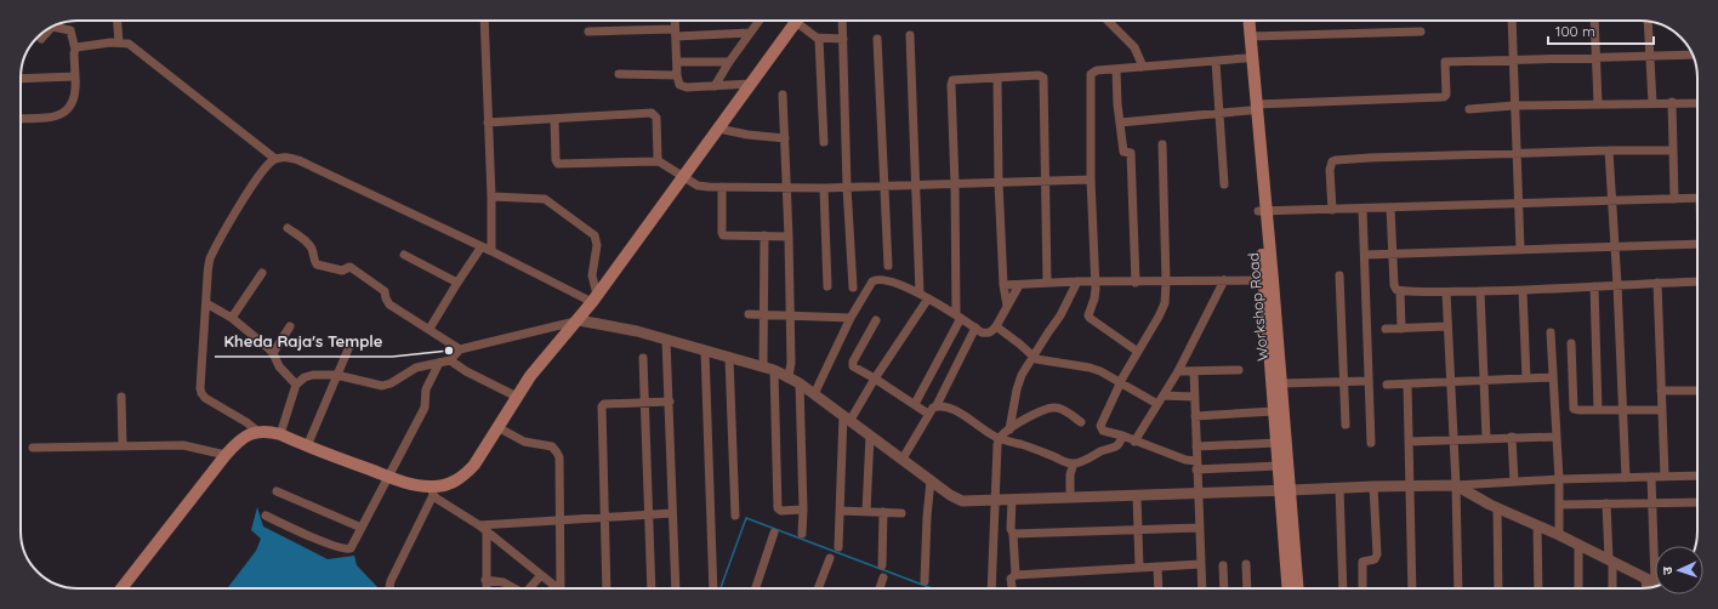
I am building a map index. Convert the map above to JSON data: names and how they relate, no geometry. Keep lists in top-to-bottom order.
{
  "streets": {
    "main road": ["Workshop Road"]
  },
  "places": ["Kheda Raja's Temple"],
  "scale_bar": "100 m",
  "north": "left"
}
